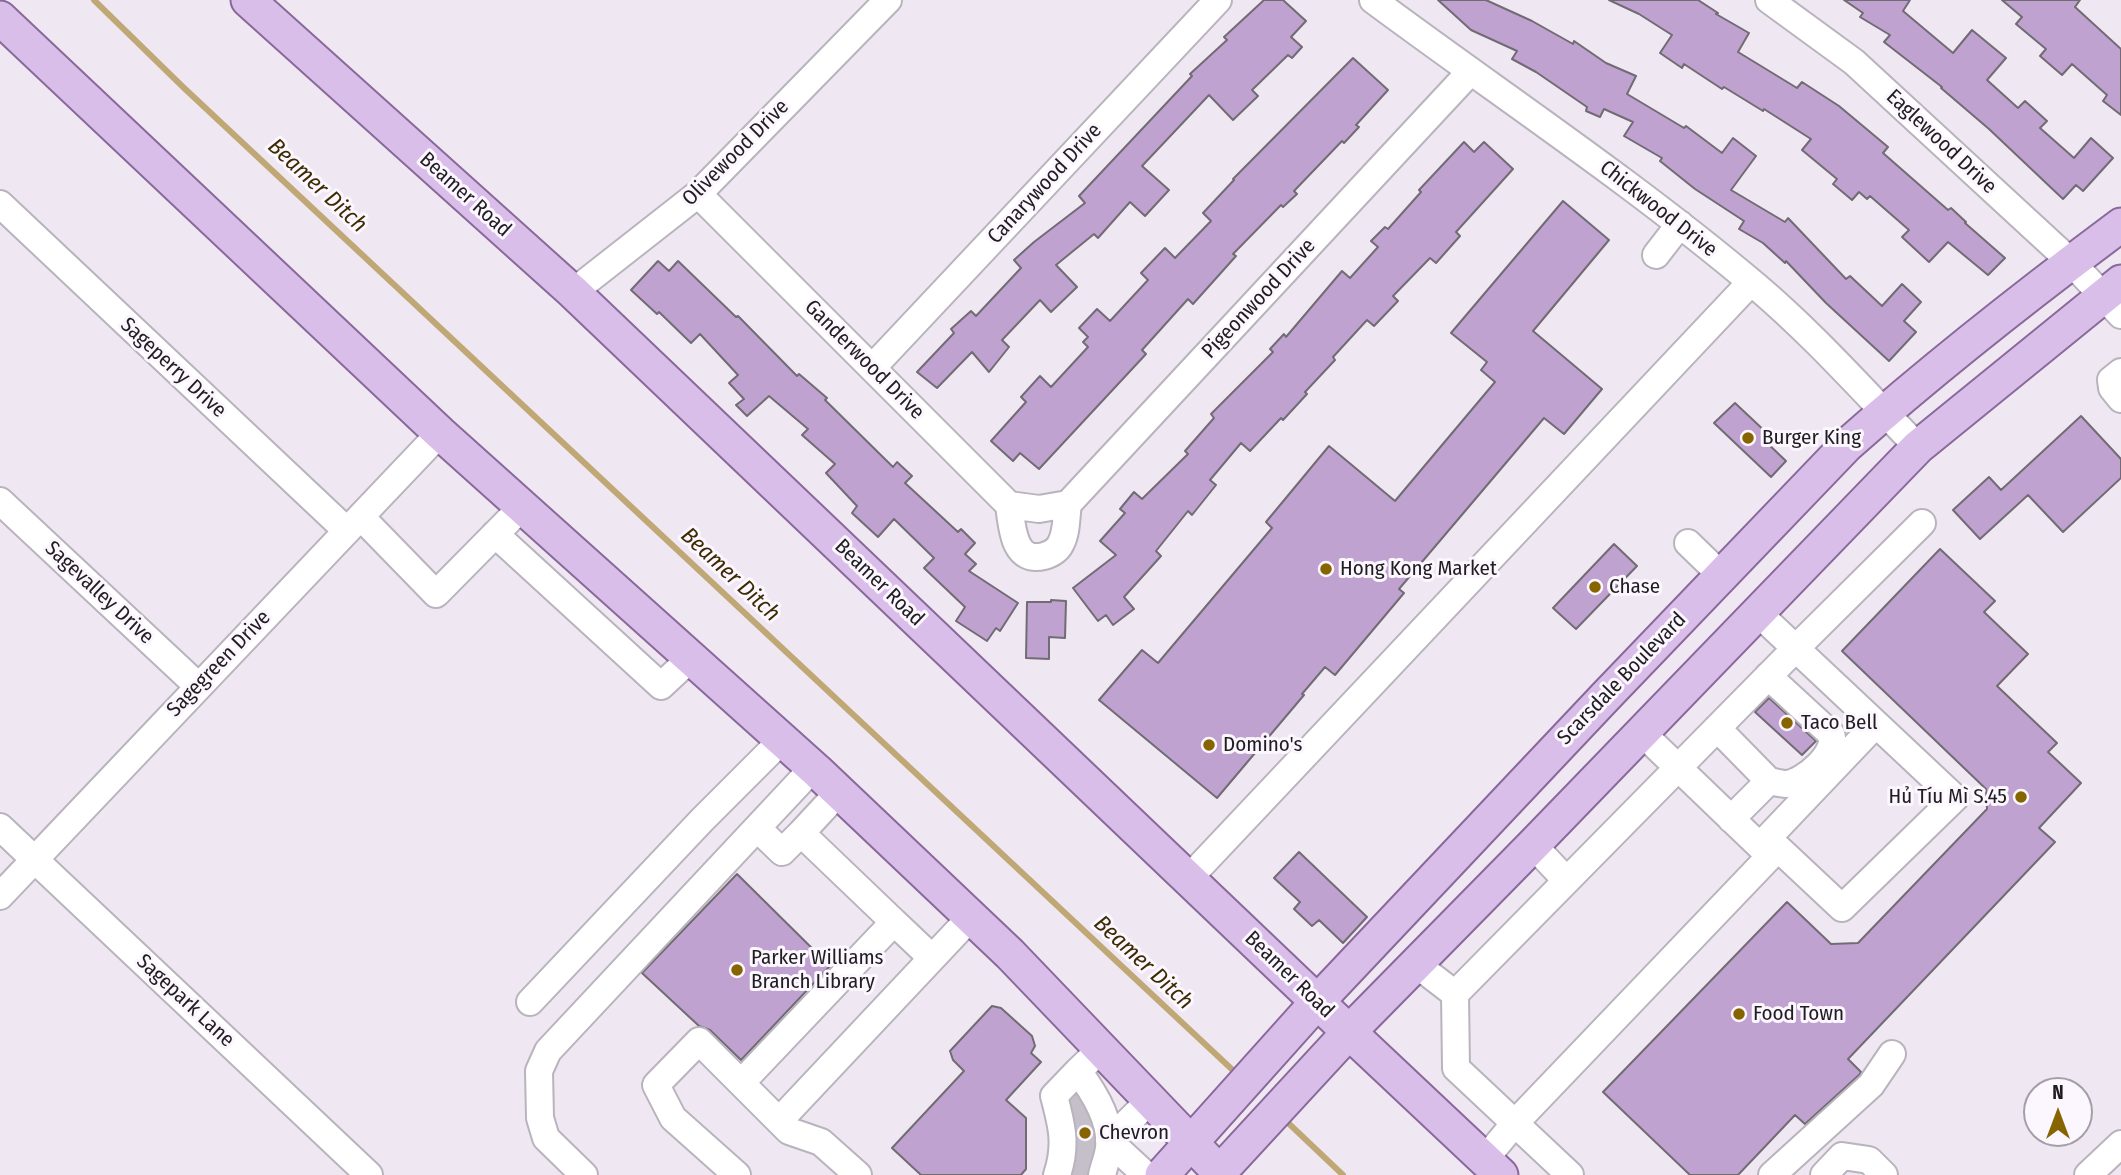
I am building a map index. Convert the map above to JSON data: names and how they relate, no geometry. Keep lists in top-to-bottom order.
{
  "streets": {
    "main road": ["Beamer Road", "Scarsdale Boulevard"],
    "street": [
      "Eaglewood Drive",
      "Olivewood Drive",
      "Canarywood Drive",
      "Chickwood Drive",
      "Pigeonwood Drive",
      "Ganderwood Drive",
      "Sageperry Drive",
      "Sagevalley Drive",
      "Sagegreen Drive",
      "Sagepark Lane"
    ]
  },
  "crossings": [
    ["Eaglewood Drive", "Scarsdale Boulevard"],
    ["Olivewood Drive", "Beamer Road"],
    ["Olivewood Drive", "Ganderwood Drive"],
    ["Canarywood Drive", "Ganderwood Drive"],
    ["Beamer Road", "Scarsdale Boulevard"],
    ["Chickwood Drive", "Pigeonwood Drive"],
    ["Chickwood Drive", "Scarsdale Boulevard"],
    ["Sageperry Drive", "Sagegreen Drive"],
    ["Sagevalley Drive", "Sagegreen Drive"],
    ["Sagegreen Drive", "Sagepark Lane"]
  ],
  "water": ["Beamer Ditch"],
  "places": [
    "Burger King",
    "Hong Kong Market",
    "Chase",
    "Taco Bell",
    "Domino's",
    "Hủ Tíu Mì S.45",
    "Parker Williams Branch Library",
    "Food Town",
    "Chevron"
  ],
  "north": "top"
}
